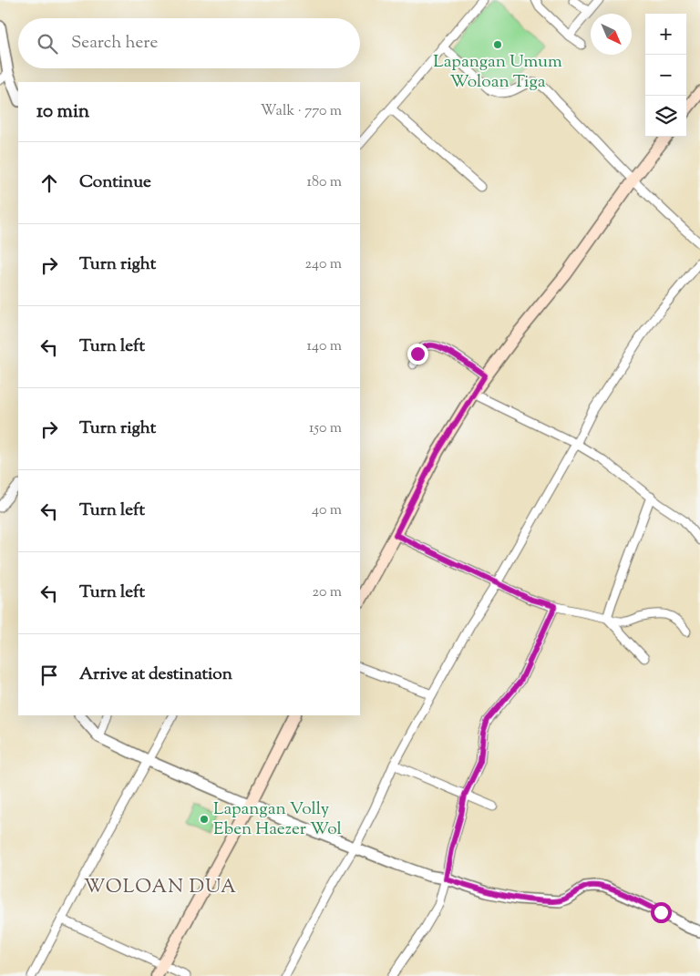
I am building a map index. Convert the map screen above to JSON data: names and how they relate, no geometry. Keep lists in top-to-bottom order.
{
  "districts": ["WOLOAN DUA"],
  "places": ["Lapangan Umum Woloan Tiga", "Lapangan Volly Eben Haezer Wol"],
  "north": "bottom right",
  "page": {
    "map_buttons": ["+", "−"],
    "search": "Search here",
    "heading": ["10 min", "Walk · 770 m"],
    "list": [
      ["Continue", "180 m"],
      ["Turn right", "240 m"],
      ["Turn left", "140 m"],
      ["Turn right", "150 m"],
      ["Turn left", "40 m"],
      ["Turn left", "20 m"],
      "Arrive at destination"
    ]
  }
}
